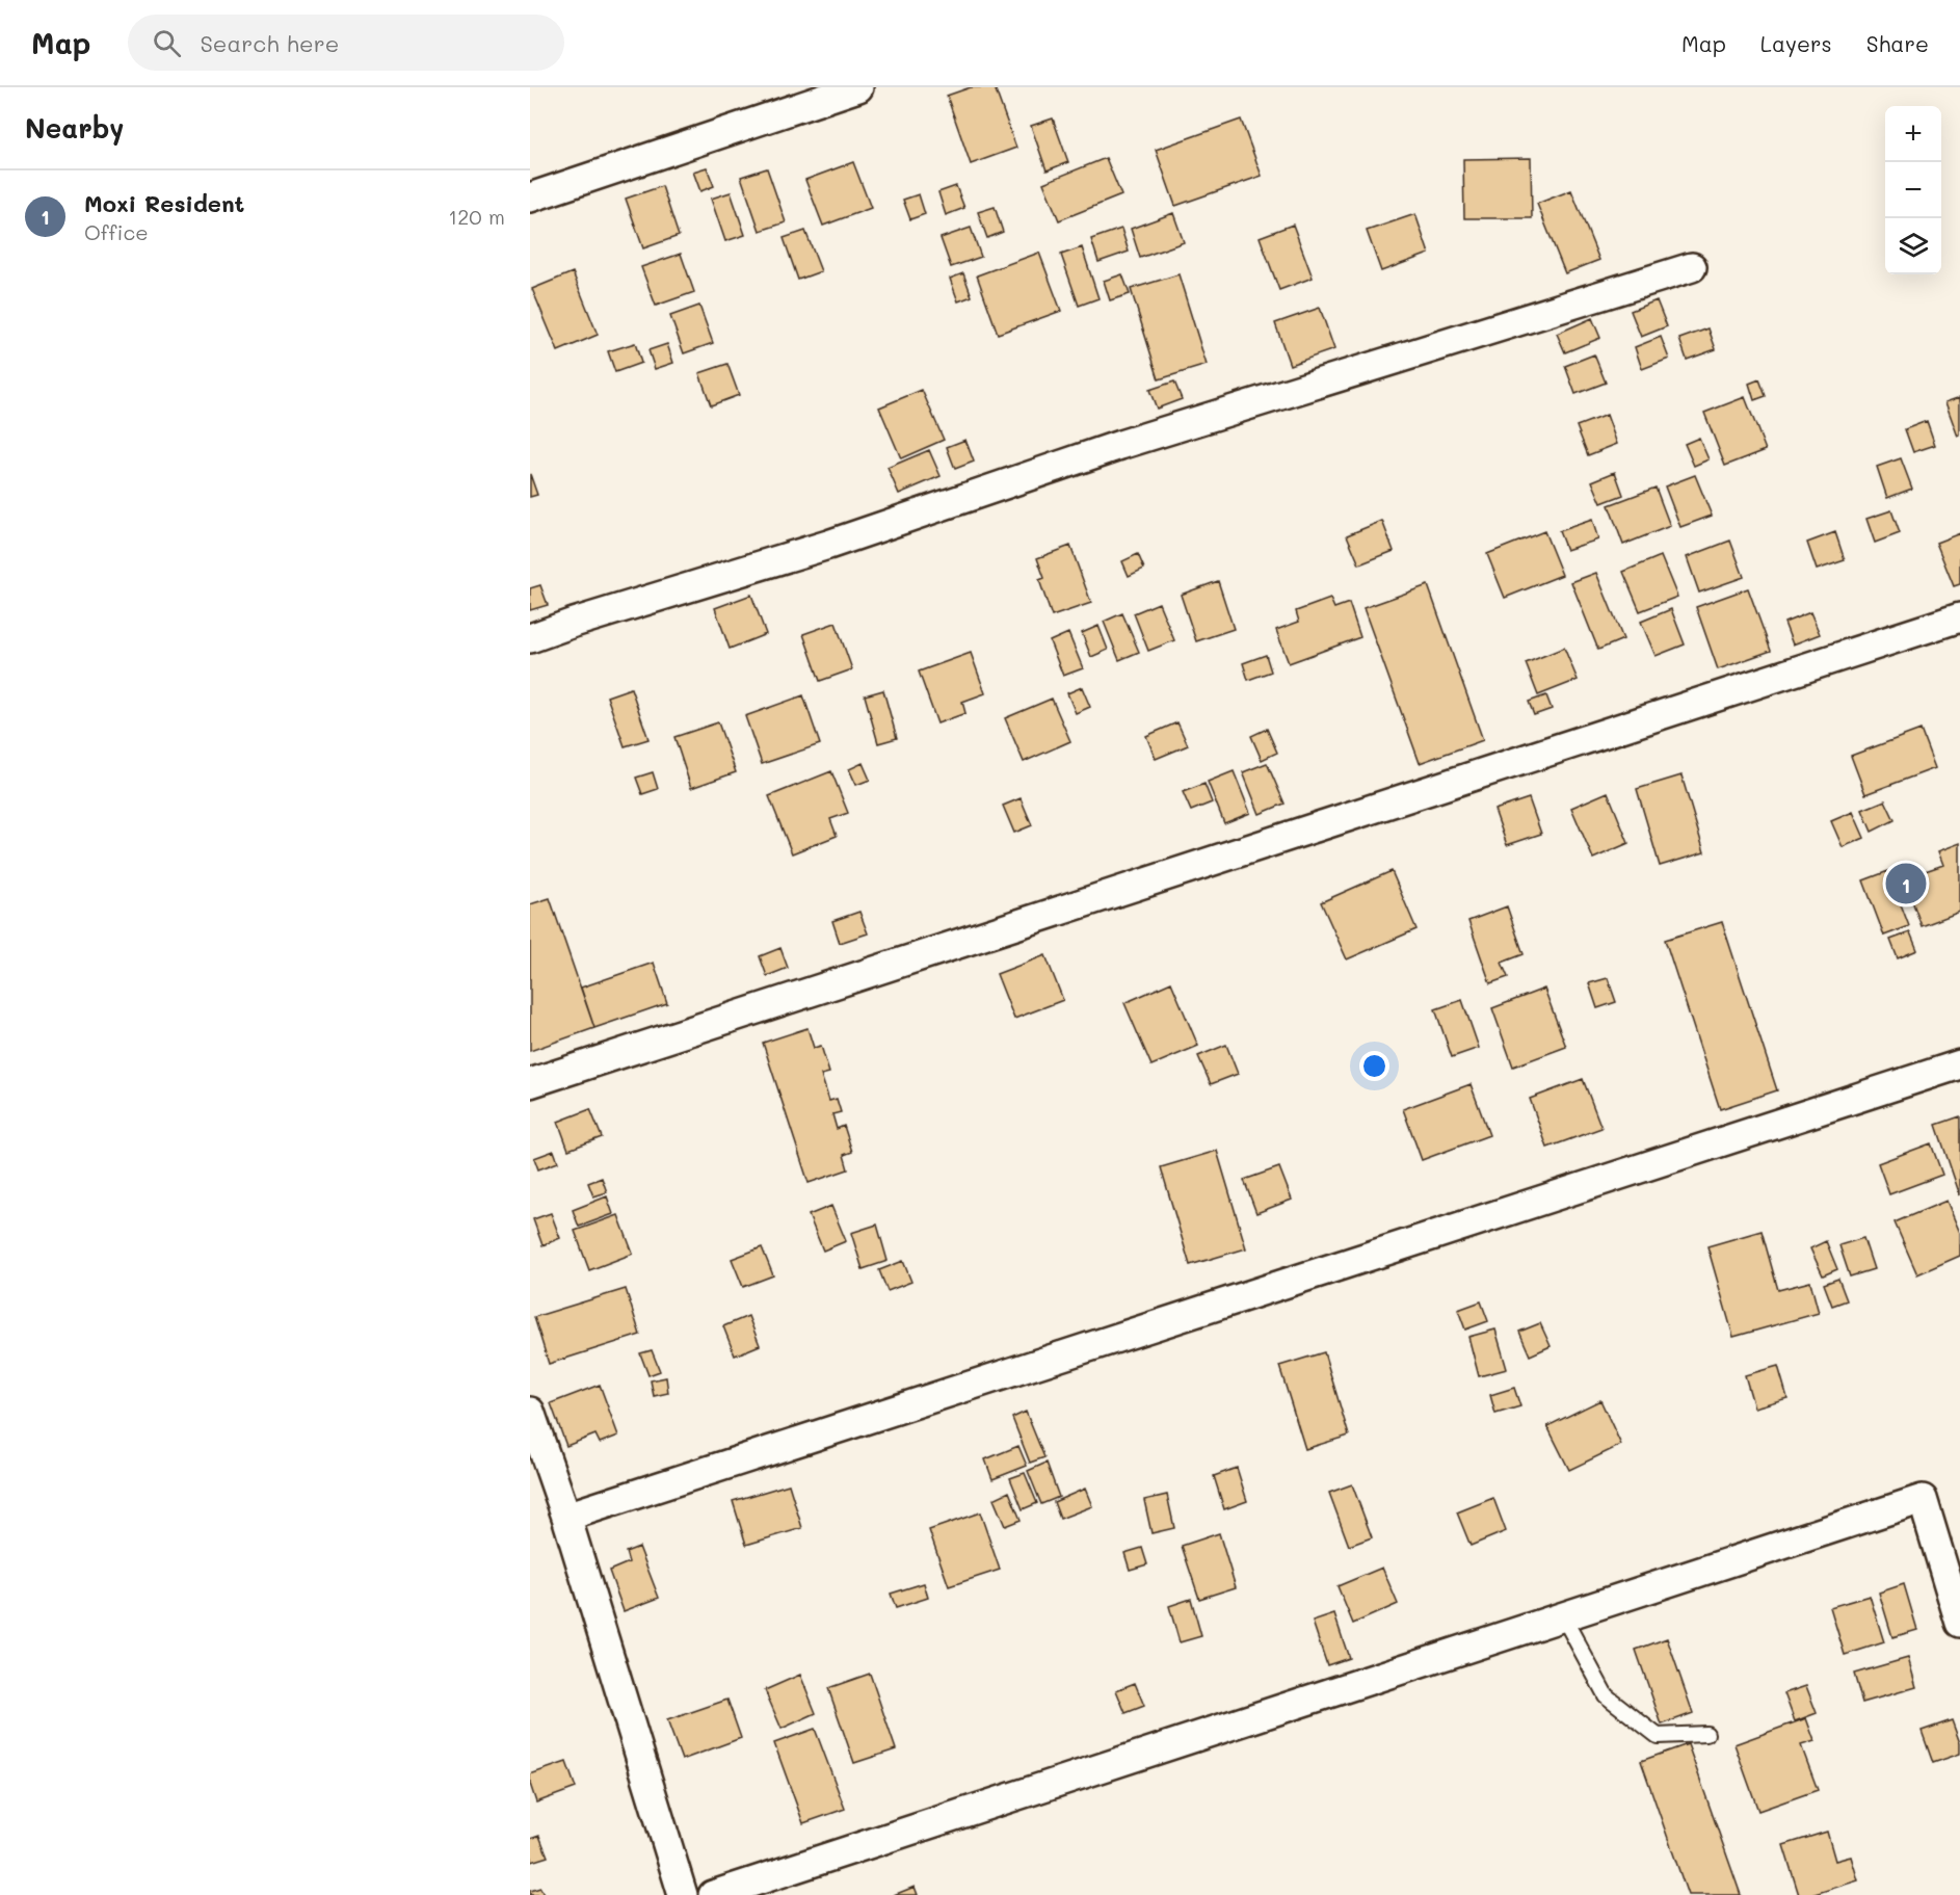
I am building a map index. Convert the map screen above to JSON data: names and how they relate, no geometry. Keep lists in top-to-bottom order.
{
  "page": {
    "header": "Map",
    "search": "Search here",
    "nav": ["Map", "Layers", "Share"],
    "heading": "Nearby",
    "map_buttons": ["+", "−"],
    "list": [
      {
        "mark": "1",
        "name": "Moxi Resident",
        "note": "Office",
        "value": "120 m"
      }
    ],
    "pins": "1"
  }
}
